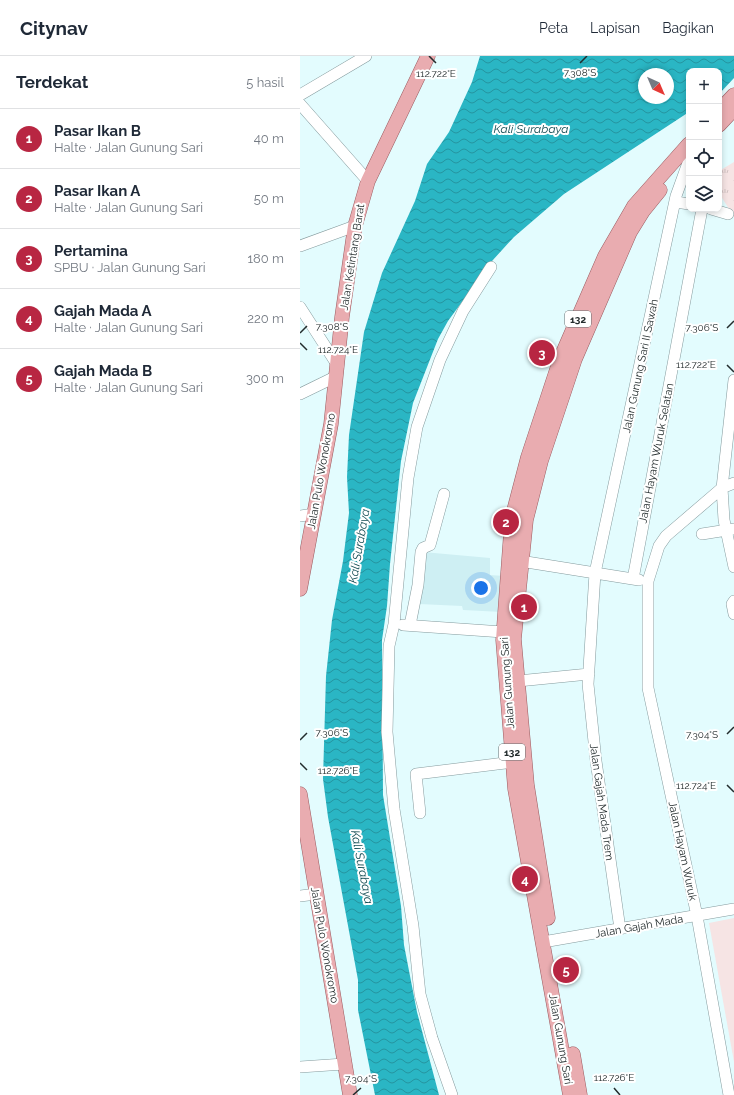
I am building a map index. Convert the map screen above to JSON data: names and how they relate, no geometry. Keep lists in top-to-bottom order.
{
  "streets": {
    "main road": [
      "Jalan Ketintang Barat",
      "132",
      "Jalan Pulo Wonokromo",
      "Jalan Gunung Sari"
    ],
    "street": [
      "Jalan Gunung Sari II Sawah",
      "Jalan Hayam Wuruk Selatan",
      "Jalan Gajah Mada Trem",
      "Jalan Hayam Wuruk",
      "Jalan Gajah Mada"
    ]
  },
  "crossings": [
    ["Jalan Ketintang Barat", "Jalan Pulo Wonokromo"],
    ["Jalan Gunung Sari II Sawah", "Jalan Gajah Mada Trem"],
    ["Jalan Gunung Sari", "Jalan Gajah Mada"],
    ["Jalan Gajah Mada Trem", "Jalan Gajah Mada"],
    ["Jalan Hayam Wuruk", "Jalan Gajah Mada"]
  ],
  "water": ["Kali Surabaya"],
  "north": "bottom right",
  "page": {
    "header": "Citynav",
    "nav": ["Peta", "Lapisan", "Bagikan"],
    "heading": ["Terdekat", "5 hasil"],
    "map_buttons": ["+", "−"],
    "list": [
      {
        "mark": "1",
        "name": "Pasar Ikan B",
        "note": "Halte · Jalan Gunung Sari",
        "value": "40 m"
      },
      {
        "mark": "2",
        "name": "Pasar Ikan A",
        "note": "Halte · Jalan Gunung Sari",
        "value": "50 m"
      },
      {
        "mark": "3",
        "name": "Pertamina",
        "note": "SPBU · Jalan Gunung Sari",
        "value": "180 m"
      },
      {
        "mark": "4",
        "name": "Gajah Mada A",
        "note": "Halte · Jalan Gunung Sari",
        "value": "220 m"
      },
      {
        "mark": "5",
        "name": "Gajah Mada B",
        "note": "Halte · Jalan Gunung Sari",
        "value": "300 m"
      }
    ],
    "pins": [
      "3",
      "2",
      "1",
      "4",
      "5"
    ]
  },
  "coordinates": [
    "7.308°S",
    "112.722°E",
    "7.306°S",
    "112.724°E",
    "7.304°S",
    "112.726°E"
  ]
}
